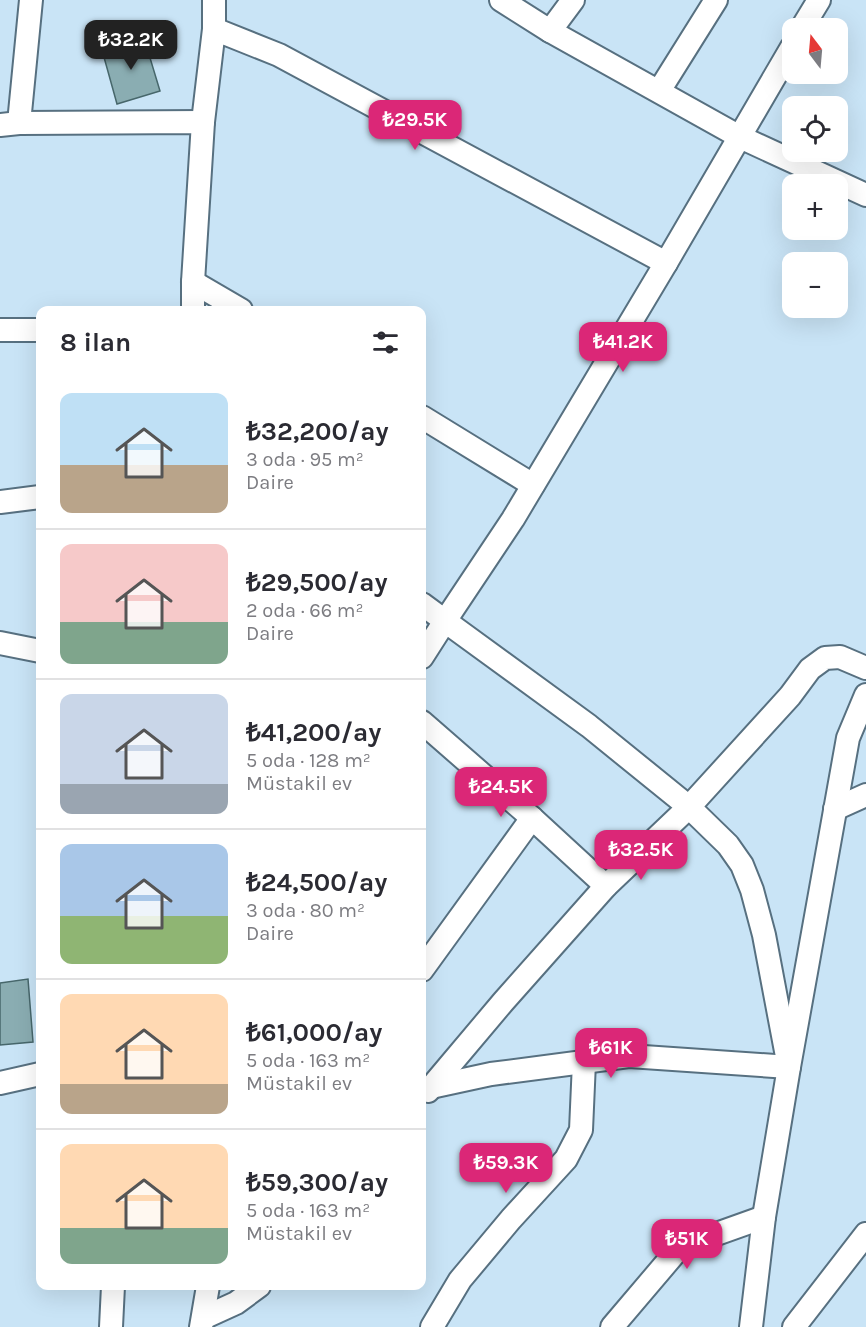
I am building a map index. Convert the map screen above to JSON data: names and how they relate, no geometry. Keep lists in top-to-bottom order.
{
  "north": "top",
  "page": {
    "map_buttons": ["+", "−"],
    "price": [
      "₺32.2K",
      "₺29.5K",
      "₺41.2K",
      "₺24.5K",
      "₺32.5K",
      "₺61K",
      "₺59.3K",
      "₺51K"
    ],
    "heading": "8 ilan",
    "list": [
      {
        "name": "₺32,200/ay",
        "note": "3 oda · 95 m² · Daire"
      },
      {
        "name": "₺29,500/ay",
        "note": "2 oda · 66 m² · Daire"
      },
      {
        "name": "₺41,200/ay",
        "note": "5 oda · 128 m² · Müstakil ev"
      },
      {
        "name": "₺24,500/ay",
        "note": "3 oda · 80 m² · Daire"
      },
      {
        "name": "₺61,000/ay",
        "note": "5 oda · 163 m² · Müstakil ev"
      },
      {
        "name": "₺59,300/ay",
        "note": "5 oda · 163 m² · Müstakil ev"
      }
    ]
  }
}
